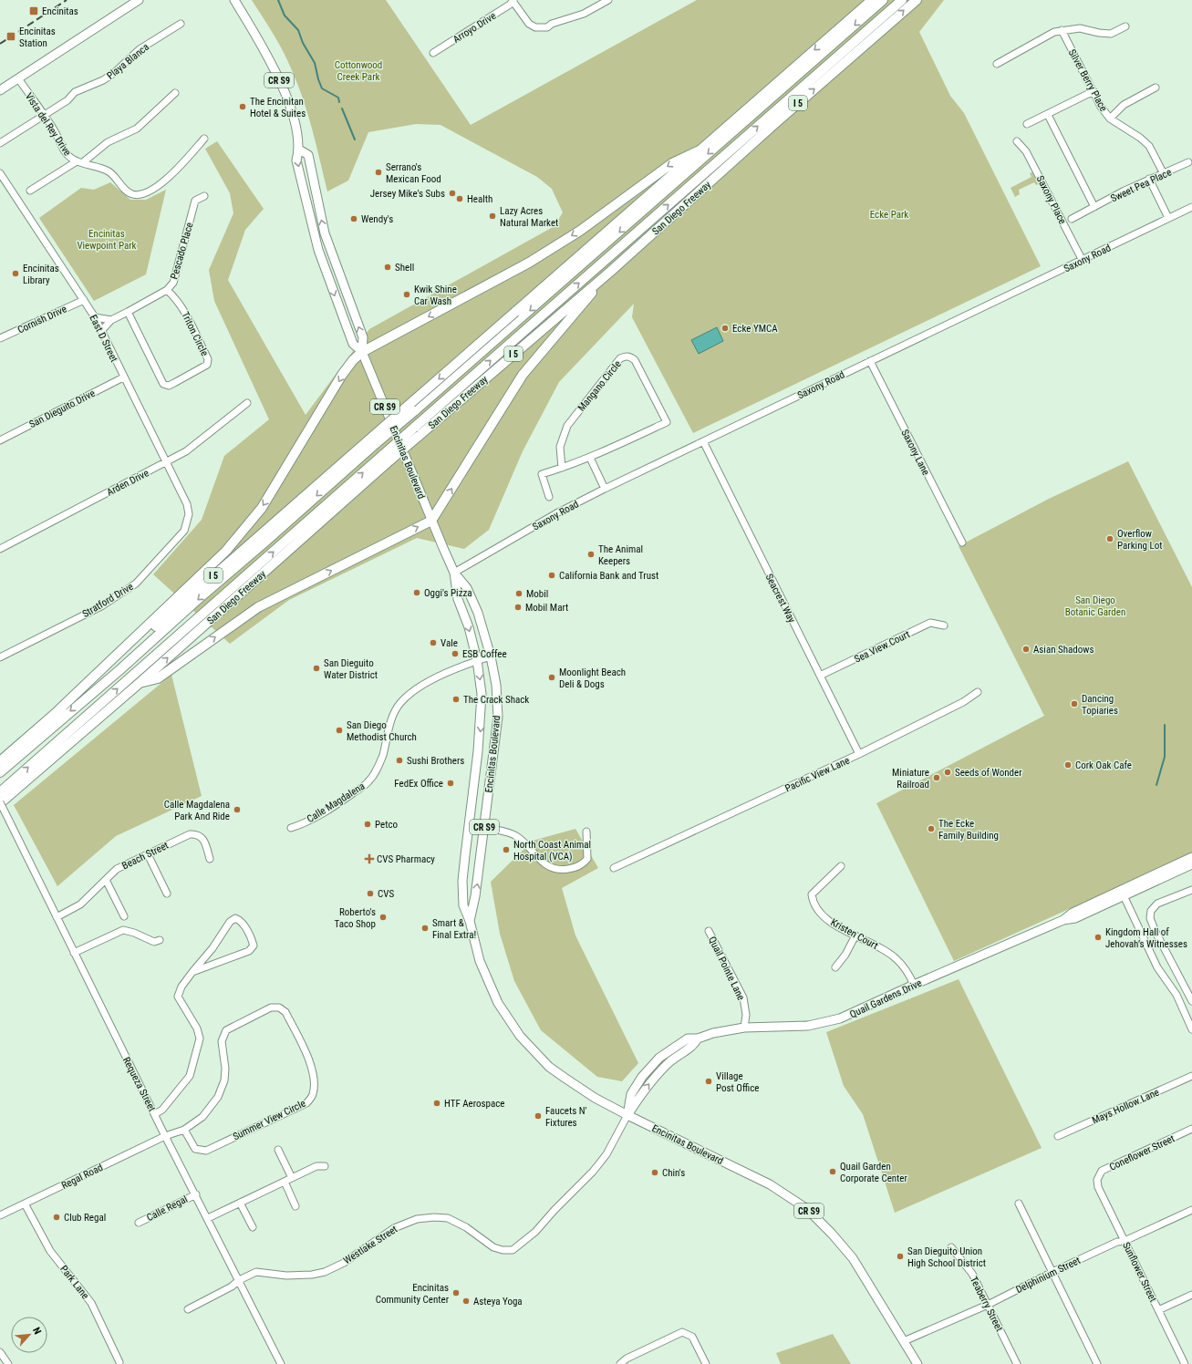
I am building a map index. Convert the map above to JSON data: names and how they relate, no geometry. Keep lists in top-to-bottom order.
{
  "streets": {
    "highway": ["I 5", "San Diego Freeway"],
    "main road": ["CR S9", "Encinitas Boulevard", "Quail Gardens Drive"],
    "street": [
      "Arroyo Drive",
      "Playa Blanca",
      "Silver Berry Place",
      "Vista del Rey Drive",
      "Sweet Pea Place",
      "Saxony Place",
      "Pescado Place",
      "Saxony Road",
      "Cornish Drive",
      "Triton Circle",
      "East D Street",
      "Mangano Circle",
      "San Dieguito Drive",
      "Saxony Lane",
      "Arden Drive",
      "Seacrest Way",
      "Stratford Drive",
      "Sea View Court",
      "Pacific View Lane",
      "Calle Magdalena",
      "Beach Street",
      "Kristen Court",
      "Quail Pointe Lane",
      "Requeza Street",
      "Mays Hollow Lane",
      "Summer View Circle",
      "Coneflower Street",
      "Regal Road",
      "Calle Regal",
      "Westlake Street",
      "Sunflower Street",
      "Delphinium Street",
      "Park Lane",
      "Teaberry Street"
    ]
  },
  "crossings": [
    ["Playa Blanca", "Vista del Rey Drive"],
    ["Silver Berry Place", "Sweet Pea Place"],
    ["Saxony Place", "Saxony Road"],
    ["San Diego Freeway", "Requeza Street"],
    ["Pescado Place", "Triton Circle"],
    ["Pescado Place", "East D Street"],
    ["Saxony Road", "Saxony Lane"],
    ["Saxony Road", "Encinitas Boulevard"],
    ["Saxony Road", "Seacrest Way"],
    ["Cornish Drive", "East D Street"],
    ["East D Street", "San Dieguito Drive"],
    ["East D Street", "Arden Drive"],
    ["East D Street", "Stratford Drive"],
    ["Encinitas Boulevard", "Calle Magdalena"],
    ["Encinitas Boulevard", "Quail Gardens Drive"],
    ["Encinitas Boulevard", "Westlake Street"],
    ["Encinitas Boulevard", "Delphinium Street"],
    ["Seacrest Way", "Sea View Court"],
    ["Seacrest Way", "Pacific View Lane"],
    ["Beach Street", "Requeza Street"],
    ["Kristen Court", "Quail Gardens Drive"],
    ["Quail Pointe Lane", "Quail Gardens Drive"],
    ["Quail Gardens Drive", "Westlake Street"],
    ["Requeza Street", "Summer View Circle"],
    ["Requeza Street", "Regal Road"],
    ["Requeza Street", "Calle Regal"],
    ["Requeza Street", "Westlake Street"],
    ["Summer View Circle", "Regal Road"],
    ["Coneflower Street", "Sunflower Street"],
    ["Regal Road", "Park Lane"],
    ["Sunflower Street", "Delphinium Street"],
    ["Delphinium Street", "Teaberry Street"]
  ],
  "parks": [
    "Cottonwood Creek Park",
    "Ecke Park",
    "Encinitas Viewpoint Park",
    "San Diego Botanic Garden"
  ],
  "places": {
    "transit": ["Encinitas", "Encinitas Station"],
    "other": [
      "The Encinitan Hotel & Suites",
      "Serrano's Mexican Food",
      "Jersey Mike's Subs",
      "Health",
      "Lazy Acres Natural Market",
      "Wendy's",
      "Shell",
      "Encinitas Library",
      "Kwik Shine Car Wash",
      "Ecke YMCA",
      "Overflow Parking Lot",
      "The Animal Keepers",
      "California Bank and Trust",
      "Oggi's Pizza",
      "Mobil",
      "Mobil Mart",
      "Vale",
      "Asian Shadows",
      "ESB Coffee",
      "San Dieguito Water District",
      "Moonlight Beach Deli & Dogs",
      "The Crack Shack",
      "Dancing Topiaries",
      "San Diego Methodist Church",
      "Sushi Brothers",
      "Cork Oak Cafe",
      "Seeds of Wonder",
      "Miniature Railroad",
      "FedEx Office",
      "Calle Magdalena Park And Ride",
      "Petco",
      "The Ecke Family Building",
      "North Coast Animal Hospital (VCA)",
      "CVS",
      "Roberto's Taco Shop",
      "Smart & Final Extra!",
      "Kingdom Hall of Jehovah’s Witnesses",
      "Village Post Office",
      "HTF Aerospace",
      "Faucets N' Fixtures",
      "Quail Garden Corporate Center",
      "Chin's",
      "Club Regal",
      "San Dieguito Union High School District",
      "Encinitas Community Center",
      "Asteya Yoga"
    ],
    "health": ["CVS Pharmacy"]
  },
  "north": "top right"
}
